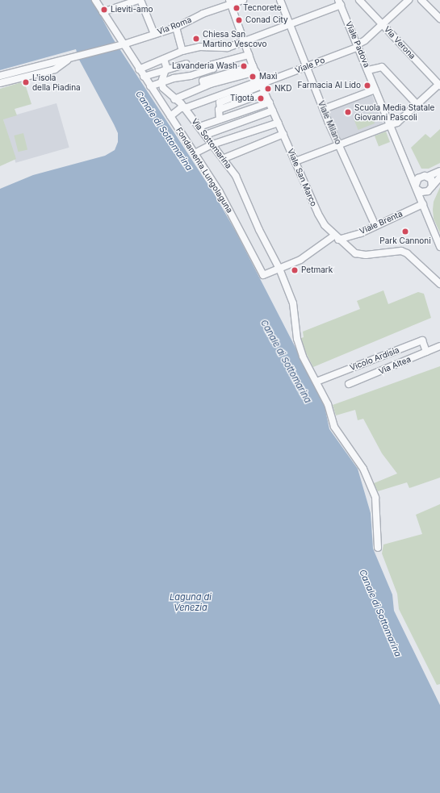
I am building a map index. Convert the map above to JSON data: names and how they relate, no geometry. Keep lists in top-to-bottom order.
{
  "streets": {
    "street": [
      "Via Roma",
      "Via Verona",
      "Viale Padova",
      "Viale Po",
      "Viale Milano",
      "Via Sottomarina",
      "Fondamenta Lungolaguna",
      "Viale San Marco",
      "Viale Brenta",
      "Vicolo Ardisia",
      "Via Altea"
    ]
  },
  "crossings": [
    ["Via Roma", "Fondamenta Lungolaguna"],
    ["Via Roma", "Viale San Marco"],
    ["Via Verona", "Viale Po"],
    ["Viale Padova", "Viale Po"],
    ["Viale Padova", "Viale Brenta"],
    ["Viale Po", "Viale Milano"],
    ["Viale Po", "Viale San Marco"],
    ["Viale Milano", "Viale Brenta"],
    ["Via Sottomarina", "Fondamenta Lungolaguna"],
    ["Via Sottomarina", "Vicolo Ardisia"],
    ["Fondamenta Lungolaguna", "Viale San Marco"],
    ["Fondamenta Lungolaguna", "Viale Brenta"],
    ["Viale San Marco", "Viale Brenta"],
    ["Vicolo Ardisia", "Via Altea"]
  ],
  "water": ["Canale di Sottomarina", "Laguna di Venezia"],
  "places": [
    "Tecnorete",
    "Lieviti-amo",
    "Conad City",
    "Chiesa San Martino Vescovo",
    "Lavanderia Wash",
    "Maxì",
    "L'isola della Piadina",
    "Farmacia Al Lido",
    "NKD",
    "Tigotà",
    "Scuola Media Statale Giovanni Pascoli",
    "Park Cannoni",
    "Petmark"
  ]
}
